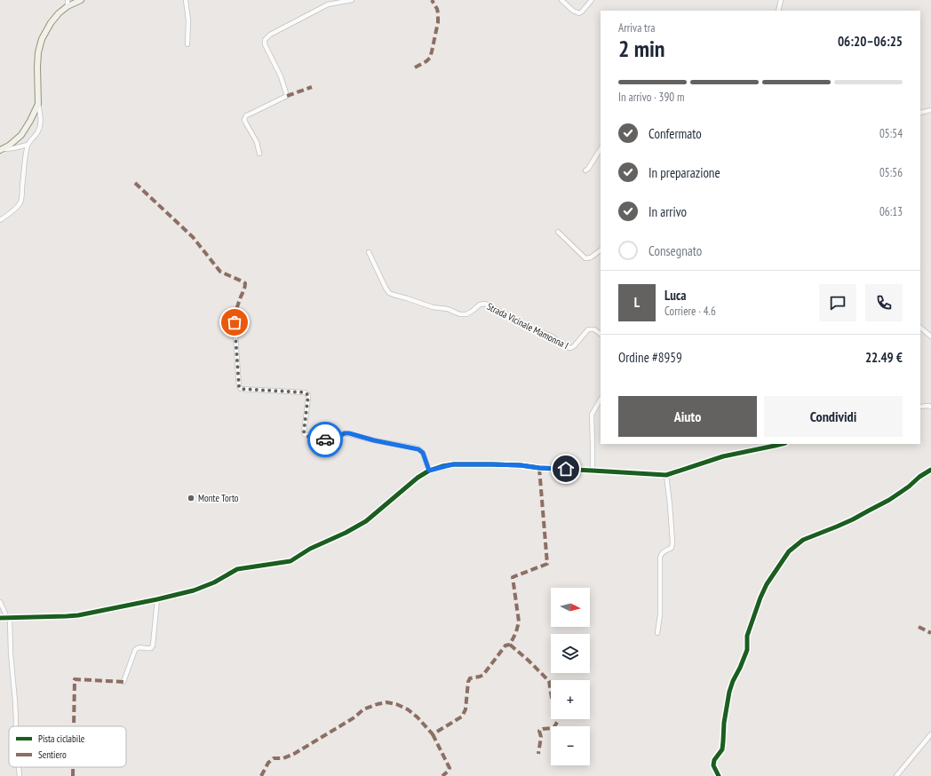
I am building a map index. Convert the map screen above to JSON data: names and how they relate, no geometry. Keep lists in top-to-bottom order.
{
  "streets": {
    "street": ["Strada Vicinale Mamonna I"]
  },
  "places": ["Monte Torto"],
  "legend": ["Pista ciclabile", "Sentiero"],
  "north": "right",
  "page": {
    "heading": ["2 min", "Arriva tra", "06:20–06:25"],
    "panel": [
      "Luca",
      "Corriere · 4.6",
      "Ordine #8959",
      "22.49 €"
    ],
    "bar": "In arrivo · 390 m",
    "list": [
      ["Confermato", "05:54"],
      ["In preparazione", "05:56"],
      ["In arrivo", "06:13"],
      "Consegnato"
    ],
    "round": "L",
    "buttons": ["Aiuto", "Condividi"],
    "map_buttons": ["+", "−"]
  }
}
